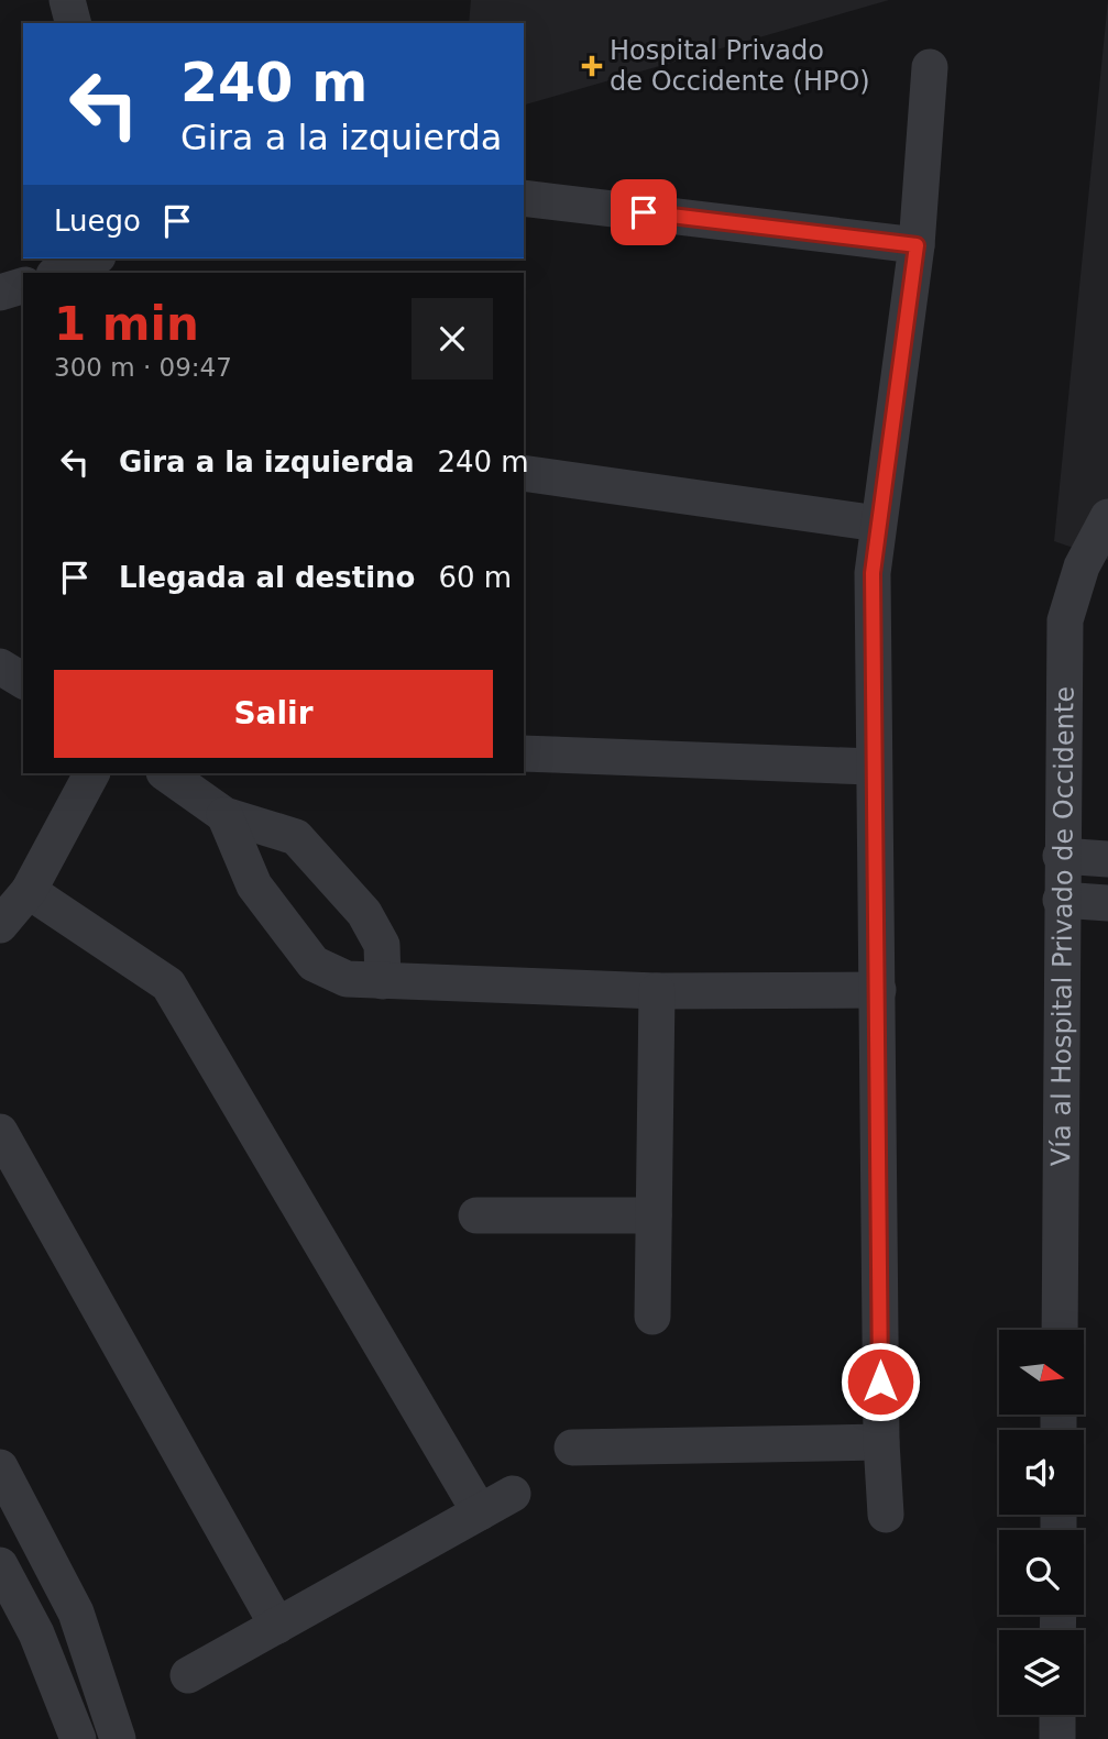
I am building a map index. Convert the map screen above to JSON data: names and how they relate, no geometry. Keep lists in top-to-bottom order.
{
  "streets": {
    "street": ["Vía al Hospital Privado de Occidente"]
  },
  "places": {
    "health": ["Hospital Privado de Occidente (HPO)"]
  },
  "north": "right",
  "page": {
    "turn": ["240 m", "Gira a la izquierda"],
    "then": "Luego",
    "heading": ["1 min", "300 m · 09:47"],
    "list": [
      {
        "name": "Gira a la izquierda",
        "value": "240 m"
      },
      {
        "name": "Llegada al destino",
        "value": "60 m"
      }
    ],
    "buttons": "Salir"
  }
}
